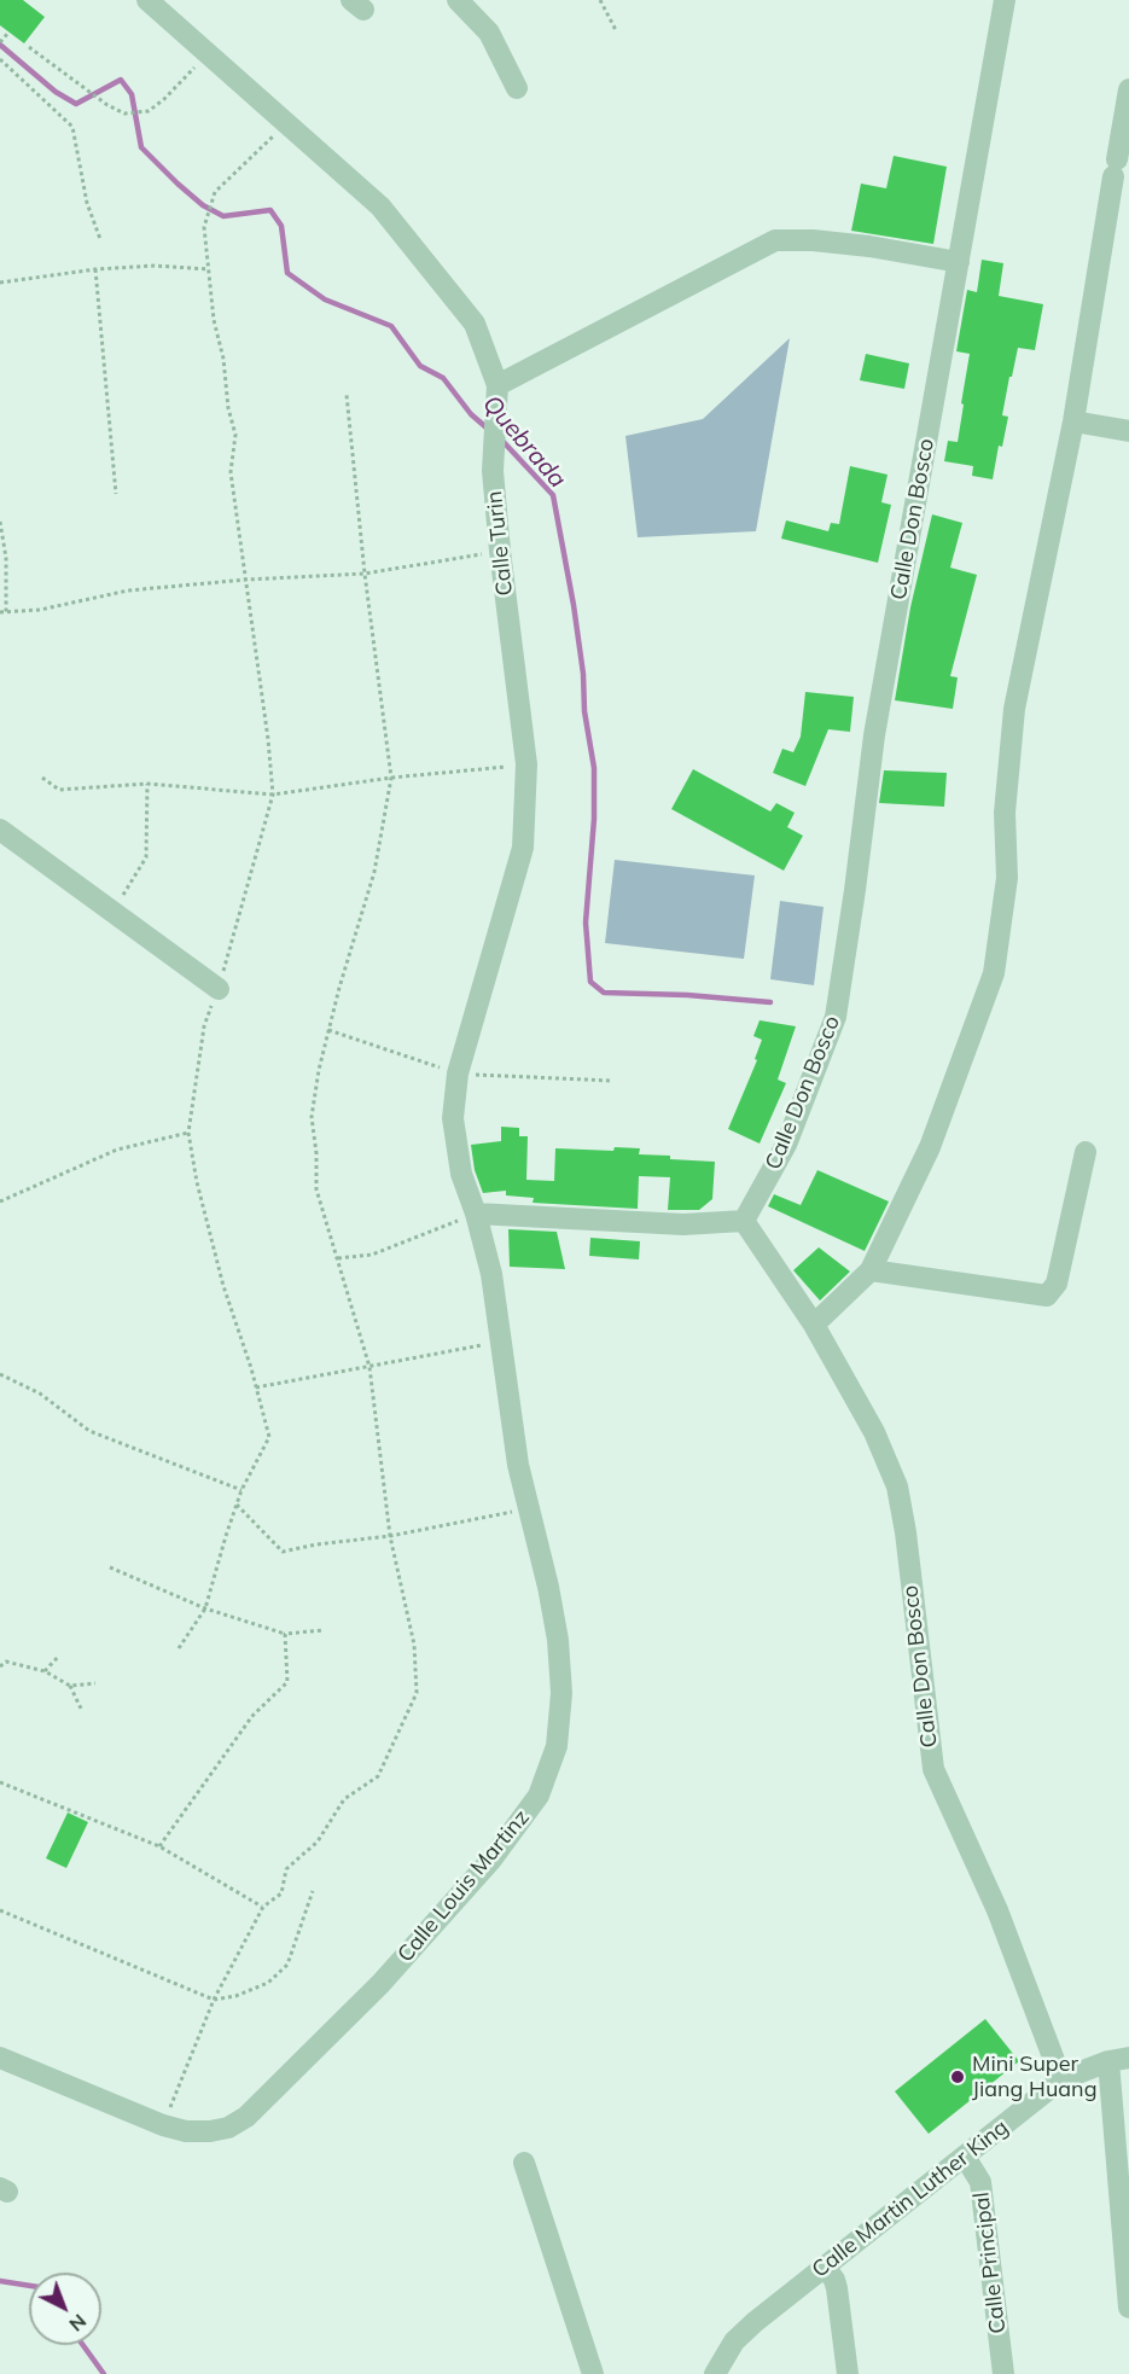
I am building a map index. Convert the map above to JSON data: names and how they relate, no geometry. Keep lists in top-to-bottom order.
{
  "streets": {
    "street": [
      "Calle Don Bosco",
      "Calle Turin",
      "Calle Louis Martinz",
      "Calle Martin Luther King",
      "Calle Principal"
    ]
  },
  "crossings": [
    ["Calle Don Bosco", "Calle Martin Luther King"],
    ["Calle Turin", "Calle Louis Martinz"],
    ["Calle Martin Luther King", "Calle Principal"]
  ],
  "water": ["Quebrada"],
  "places": ["Mini Super Jiang Huang"],
  "north": "bottom right"
}
